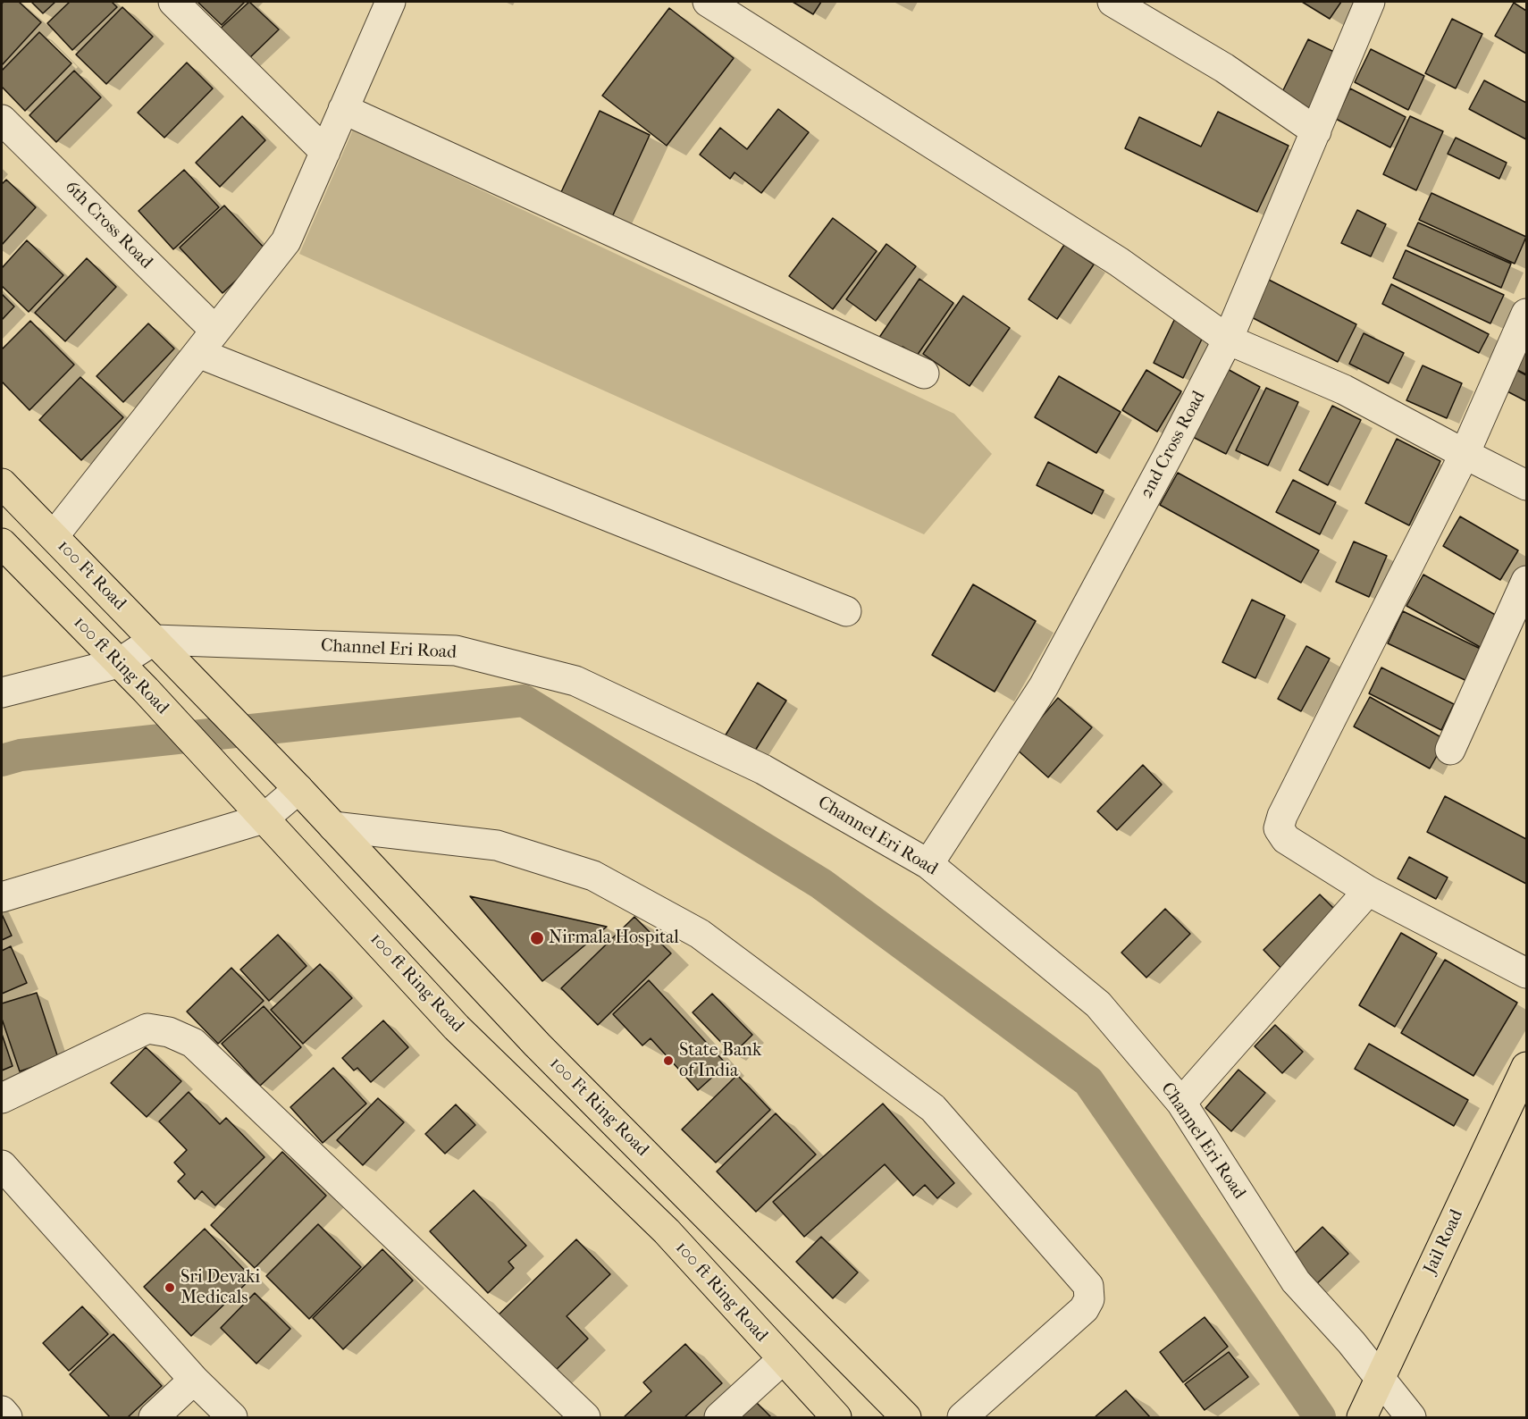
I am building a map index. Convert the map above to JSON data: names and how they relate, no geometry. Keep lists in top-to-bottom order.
{
  "streets": {
    "main road": [
      "100 Ft Road",
      "100 ft Ring Road",
      "100 Ft Ring Road",
      "Jail Road"
    ],
    "street": ["6th Cross Road", "2nd Cross Road", "Channel Eri Road"]
  },
  "crossings": [
    ["2nd Cross Road", "Channel Eri Road"],
    ["100 Ft Road", "Channel Eri Road"],
    ["100 Ft Road", "100 Ft Ring Road"],
    ["Channel Eri Road", "Jail Road"]
  ],
  "places": ["Nirmala Hospital", "State Bank of India", "Sri Devaki Medicals"]
}
